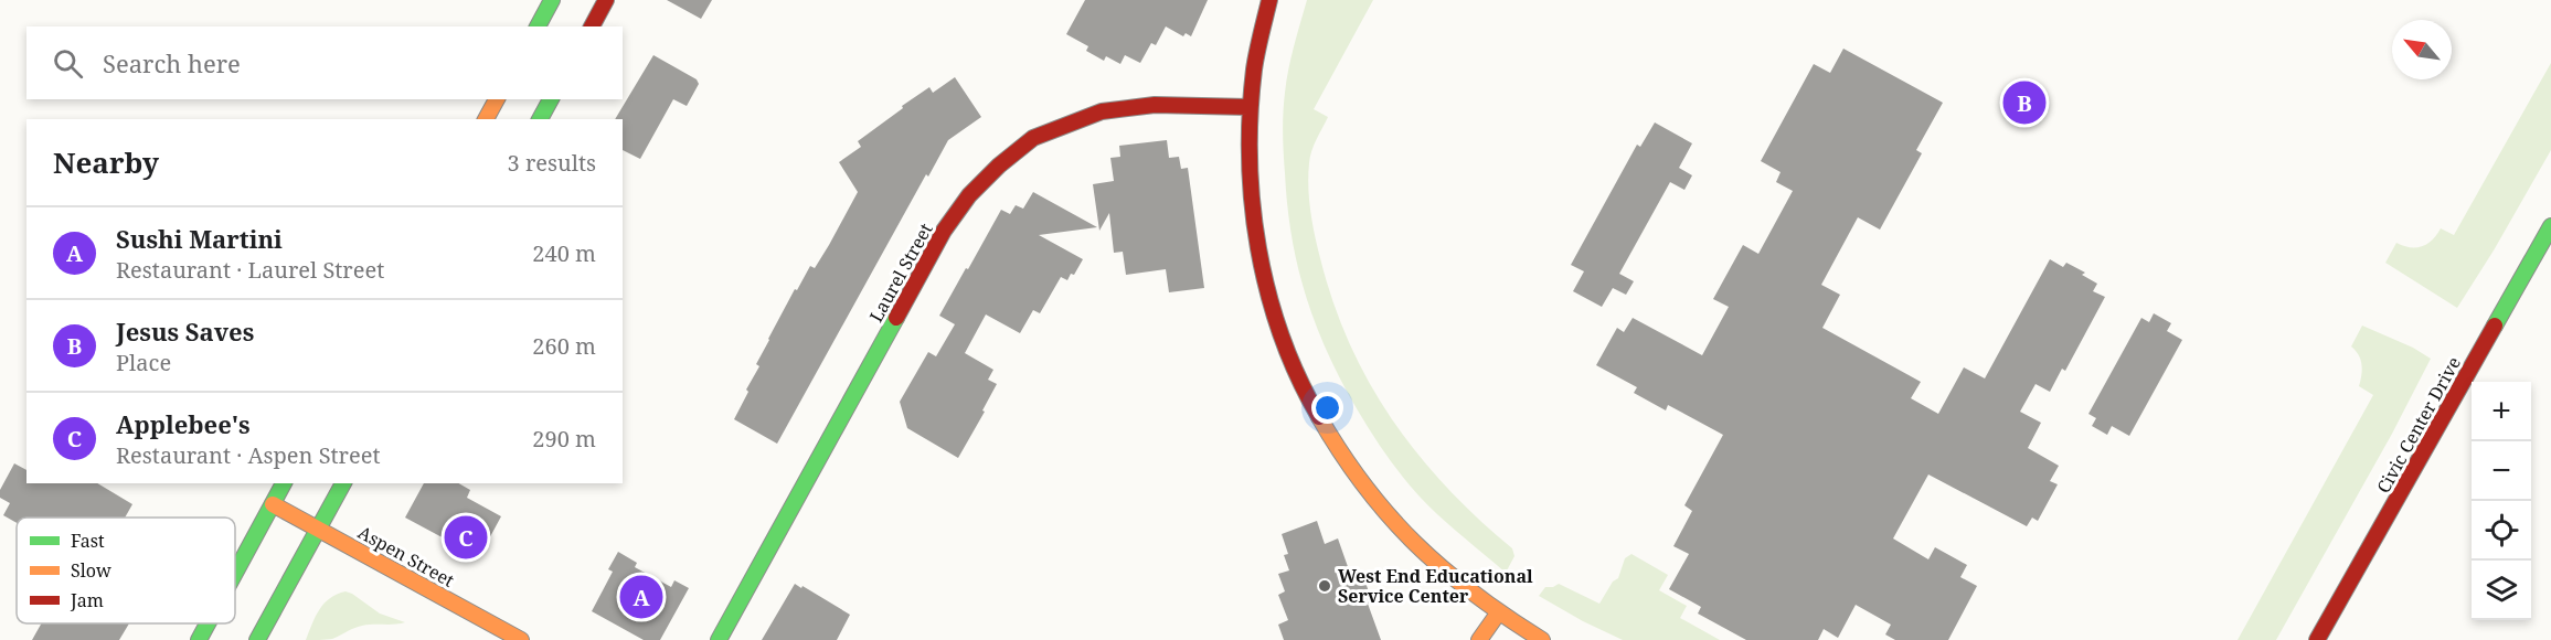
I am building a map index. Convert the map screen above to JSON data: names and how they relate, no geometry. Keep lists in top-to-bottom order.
{
  "streets": {
    "street": ["Laurel Street", "Civic Center Drive", "Aspen Street"]
  },
  "places": ["West End Educational Service Center"],
  "legend": ["Fast", "Slow", "Jam"],
  "north": "top left",
  "page": {
    "search": "Search here",
    "pins": ["B", "C", "A"],
    "heading": ["Nearby", "3 results"],
    "list": [
      {
        "mark": "A",
        "name": "Sushi Martini",
        "note": "Restaurant · Laurel Street",
        "value": "240 m"
      },
      {
        "mark": "B",
        "name": "Jesus Saves",
        "note": "Place",
        "value": "260 m"
      },
      {
        "mark": "C",
        "name": "Applebee's",
        "note": "Restaurant · Aspen Street",
        "value": "290 m"
      }
    ],
    "map_buttons": ["+", "−"]
  }
}
